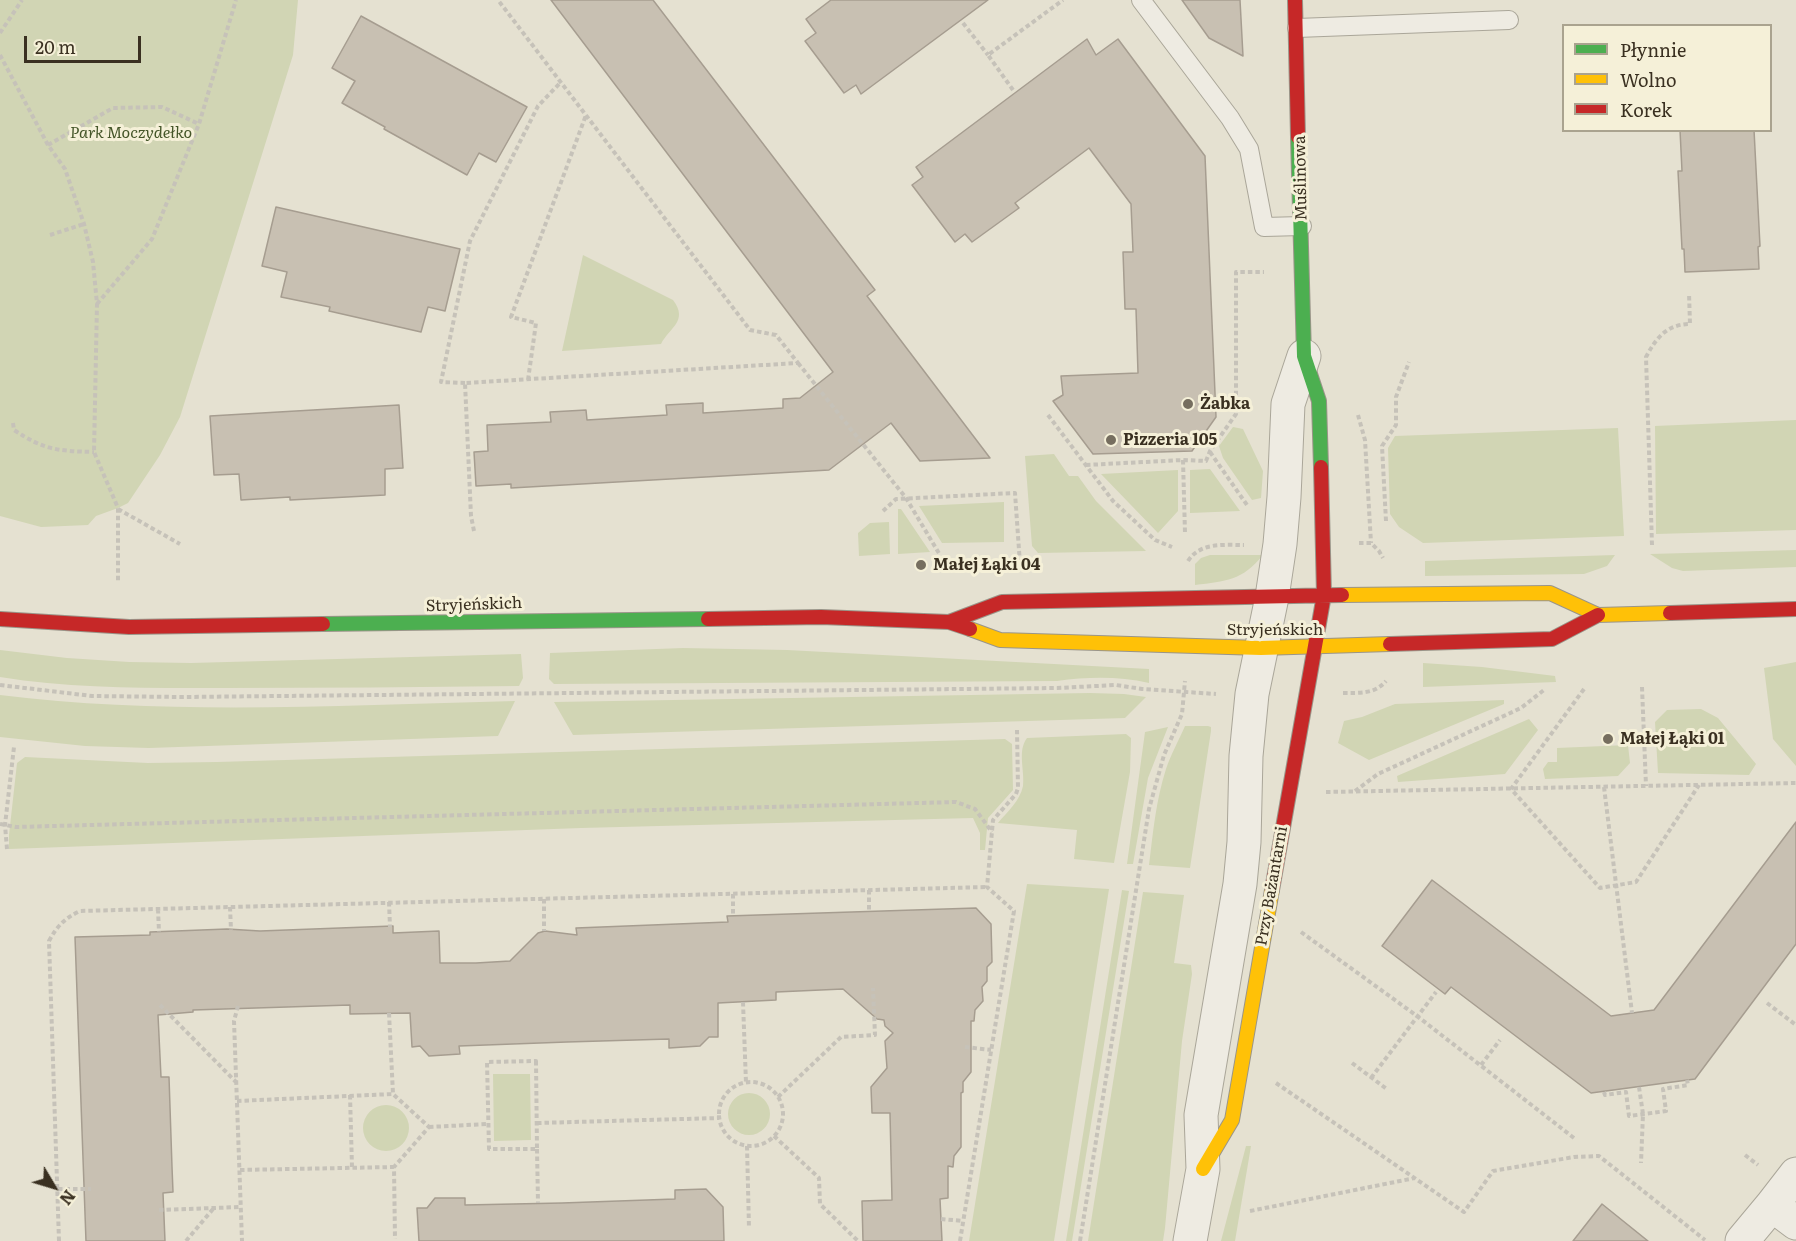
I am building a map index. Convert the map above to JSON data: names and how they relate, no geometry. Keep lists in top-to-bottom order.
{
  "streets": {
    "street": ["Muślinowa", "Stryjeńskich", "Przy Bażantarni"]
  },
  "crossings": [
    ["Muślinowa", "Stryjeńskich"],
    ["Muślinowa", "Przy Bażantarni"],
    ["Stryjeńskich", "Przy Bażantarni"]
  ],
  "parks": ["Park Moczydełko"],
  "places": [
    "Żabka",
    "Pizzeria 105",
    "Małej Łąki 04",
    "Małej Łąki 01"
  ],
  "legend": ["Płynnie", "Wolno", "Korek"],
  "scale_bar": "20 m",
  "north": "bottom right"
}
